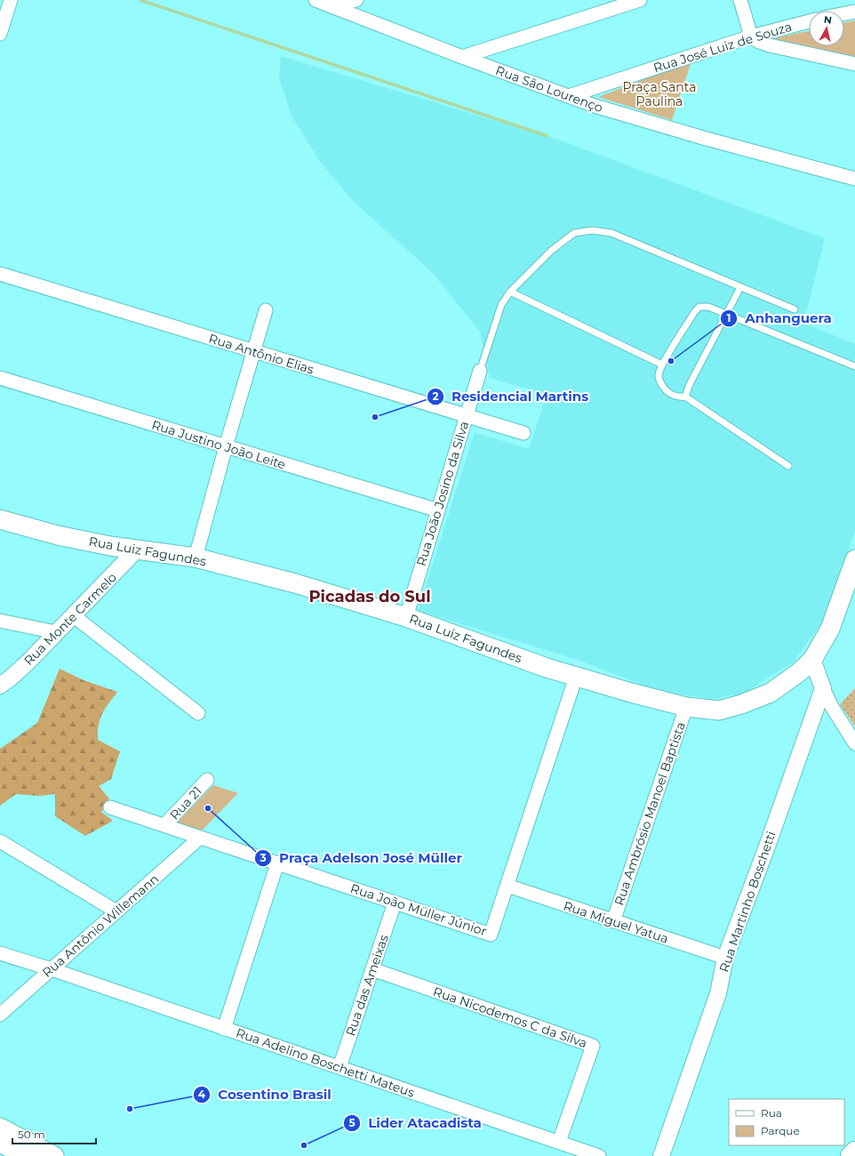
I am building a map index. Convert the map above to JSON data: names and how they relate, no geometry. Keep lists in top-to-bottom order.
{
  "streets": {
    "main road": ["Rua Luiz Fagundes"],
    "street": [
      "Rua José Luiz de Souza",
      "Rua São Lourenço",
      "Rua Antônio Elias",
      "Rua Justino João Leite",
      "Rua João Josino da Silva",
      "Rua Monte Carmelo",
      "Rua 21",
      "Rua Ambrósio Manoel Baptista",
      "Rua Martinho Boschetti",
      "Rua João Müller Júnior",
      "Rua Miguel Yatua",
      "Rua Antônio Willemann",
      "Rua das Ameixas",
      "Rua Nicodemos C da Silva",
      "Rua Adelino Boschetti Mateus"
    ]
  },
  "crossings": [
    ["Rua José Luiz de Souza", "Rua São Lourenço"],
    ["Rua Antônio Elias", "Rua João Josino da Silva"],
    ["Rua Justino João Leite", "Rua João Josino da Silva"],
    ["Rua João Josino da Silva", "Rua Luiz Fagundes"],
    ["Rua Luiz Fagundes", "Rua Monte Carmelo"],
    ["Rua Luiz Fagundes", "Rua Ambrósio Manoel Baptista"],
    ["Rua Luiz Fagundes", "Rua João Müller Júnior"],
    ["Rua 21", "Rua João Müller Júnior"],
    ["Rua Ambrósio Manoel Baptista", "Rua Miguel Yatua"],
    ["Rua Martinho Boschetti", "Rua Miguel Yatua"],
    ["Rua João Müller Júnior", "Rua Miguel Yatua"],
    ["Rua João Müller Júnior", "Rua Antônio Willemann"],
    ["Rua João Müller Júnior", "Rua das Ameixas"],
    ["Rua Antônio Willemann", "Rua Adelino Boschetti Mateus"],
    ["Rua das Ameixas", "Rua Nicodemos C da Silva"],
    ["Rua das Ameixas", "Rua Adelino Boschetti Mateus"],
    ["Rua Nicodemos C da Silva", "Rua Adelino Boschetti Mateus"]
  ],
  "districts": ["Picadas do Sul"],
  "parks": ["Praça Santa Paulina"],
  "places": [
    "Anhanguera",
    "Residencial Martins",
    "Praça Adelson José Müller",
    "Cosentino Brasil",
    "Lider Atacadista"
  ],
  "legend": ["Rua", "Parque"],
  "scale_bar": "50 m",
  "north": "top"
}
